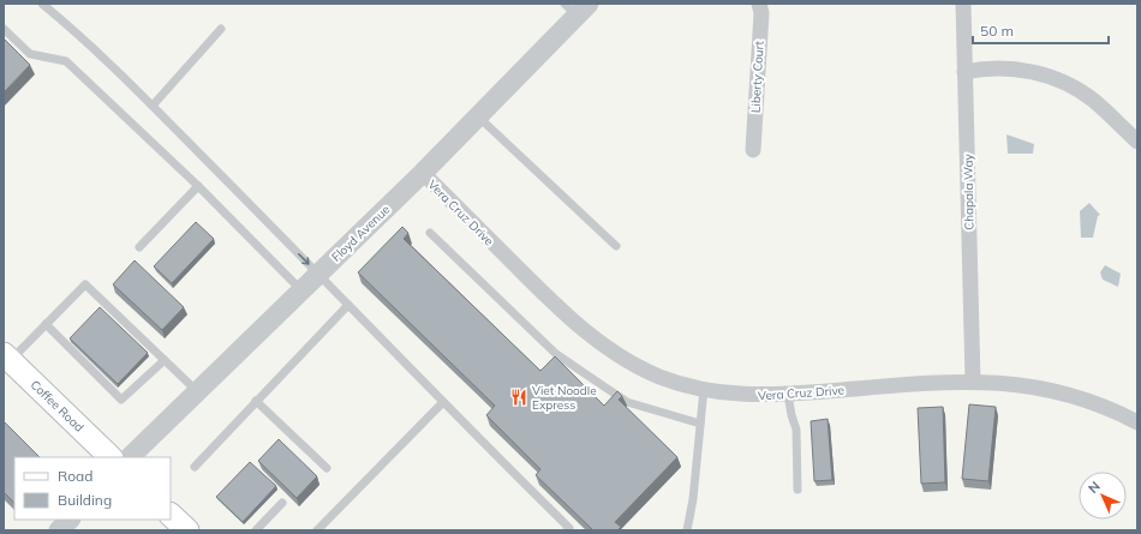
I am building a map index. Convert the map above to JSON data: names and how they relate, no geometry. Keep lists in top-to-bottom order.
{
  "streets": {
    "main road": ["Coffee Road"],
    "street": [
      "Liberty Court",
      "Chapala Way",
      "Vera Cruz Drive",
      "Floyd Avenue"
    ]
  },
  "crossings": [
    ["Chapala Way", "Vera Cruz Drive"],
    ["Vera Cruz Drive", "Floyd Avenue"]
  ],
  "places": {
    "restaurant": ["Viet Noodle Express"]
  },
  "legend": ["Road", "Building"],
  "scale_bar": "50 m",
  "north": "top left"
}
